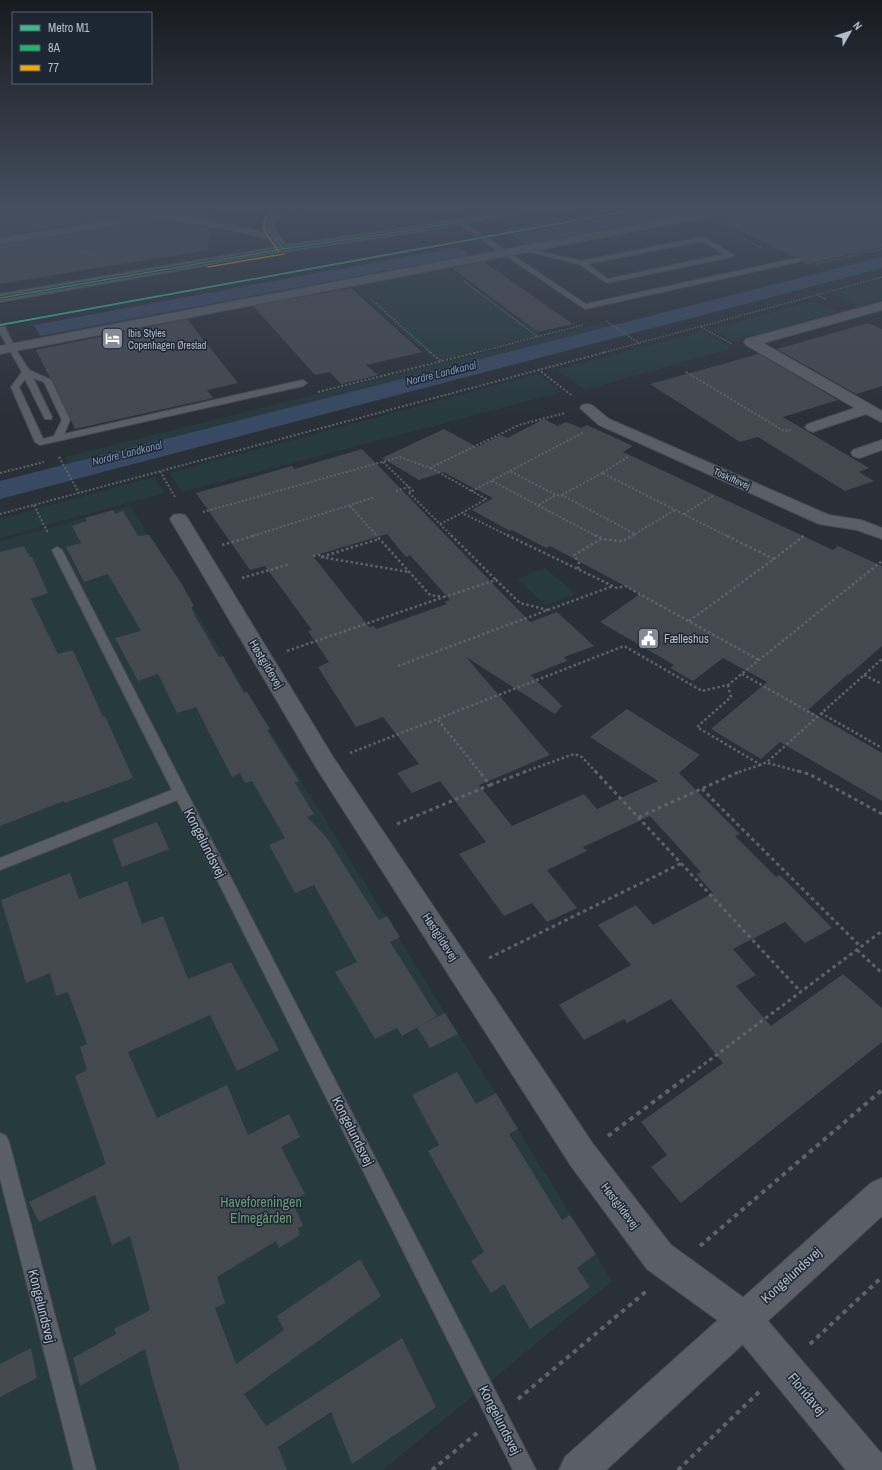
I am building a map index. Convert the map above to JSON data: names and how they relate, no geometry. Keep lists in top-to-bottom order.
{
  "streets": {
    "street": [
      "Toskiftevej",
      "Høstgildevej",
      "Kongelundsvej",
      "Floridavej"
    ]
  },
  "crossings": [
    ["Høstgildevej", "Kongelundsvej"],
    ["Høstgildevej", "Floridavej"],
    ["Kongelundsvej", "Floridavej"]
  ],
  "water": ["Nordre Landkanal"],
  "parks": ["Haveforeningen Elmegården"],
  "places": {
    "hotel": ["Ibis Styles Copenhagen Ørestad"],
    "public building": ["Fælleshus"]
  },
  "lines": ["metro line M1", "transit line 8A"],
  "legend": ["Metro M1", "8A", "77"],
  "north": "top right"
}
